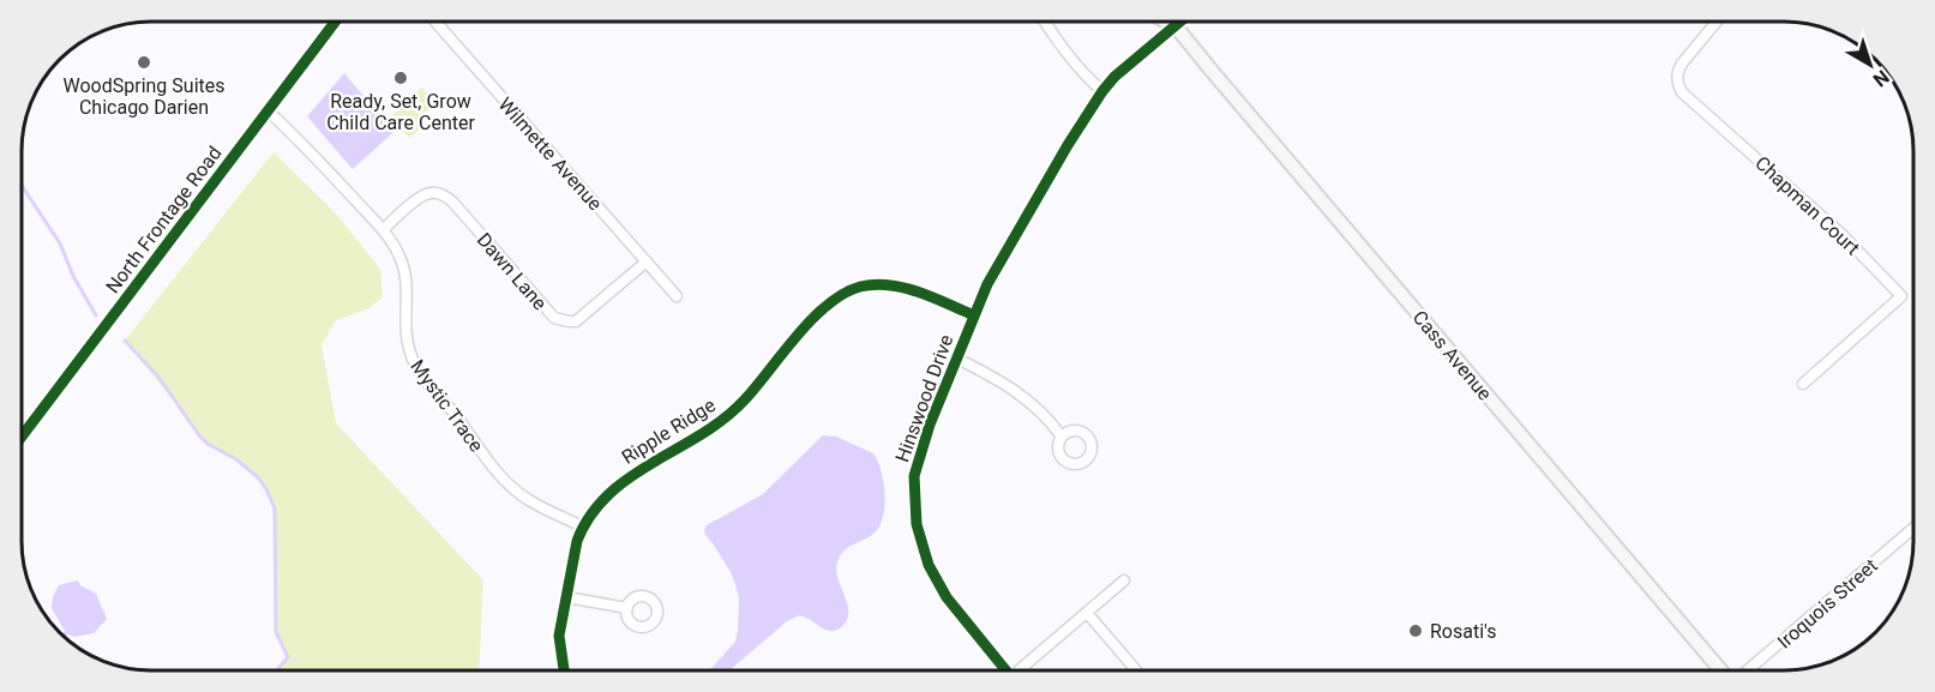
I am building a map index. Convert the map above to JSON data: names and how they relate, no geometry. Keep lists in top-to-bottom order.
{
  "streets": {
    "main road": ["Cass Avenue"],
    "street": [
      "Wilmette Avenue",
      "Chapman Court",
      "North Frontage Road",
      "Dawn Lane",
      "Hinswood Drive",
      "Mystic Trace",
      "Ripple Ridge",
      "Iroquois Street"
    ]
  },
  "crossings": [
    ["Wilmette Avenue", "Dawn Lane"],
    ["North Frontage Road", "Mystic Trace"],
    ["Dawn Lane", "Mystic Trace"],
    ["Hinswood Drive", "Ripple Ridge"],
    ["Mystic Trace", "Ripple Ridge"]
  ],
  "places": ["WoodSpring Suites Chicago Darien", "Ready, Set, Grow Child Care Center", "Rosati's"],
  "north": "bottom right"
}
